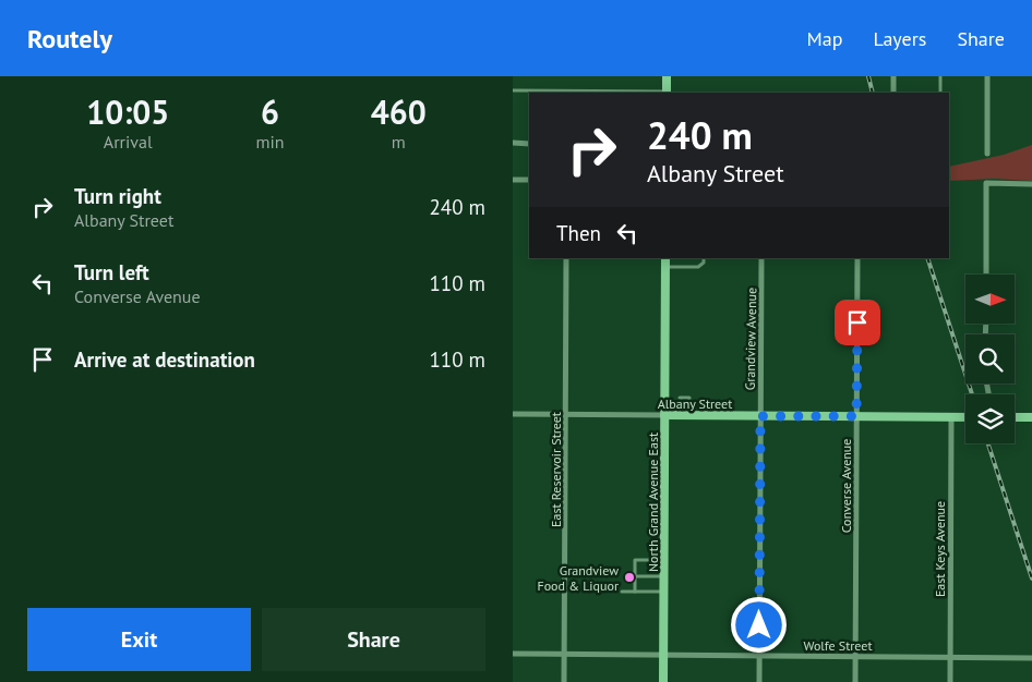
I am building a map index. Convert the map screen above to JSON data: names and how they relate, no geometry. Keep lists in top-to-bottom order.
{
  "streets": {
    "street": [
      "Grandview Avenue",
      "Albany Street",
      "East Reservoir Street",
      "Converse Avenue",
      "North Grand Avenue East",
      "East Keys Avenue",
      "Wolfe Street"
    ]
  },
  "crossings": [
    ["Grandview Avenue", "Albany Street"],
    ["Grandview Avenue", "Wolfe Street"],
    ["Albany Street", "East Reservoir Street"],
    ["Albany Street", "Converse Avenue"],
    ["Albany Street", "North Grand Avenue East"],
    ["Albany Street", "East Keys Avenue"],
    ["East Reservoir Street", "Wolfe Street"],
    ["Converse Avenue", "Wolfe Street"],
    ["North Grand Avenue East", "Wolfe Street"],
    ["East Keys Avenue", "Wolfe Street"]
  ],
  "places": ["Grandview Food & Liquor"],
  "north": "right",
  "page": {
    "header": "Routely",
    "nav": ["Map", "Layers", "Share"],
    "eta": [
      "10:05",
      "Arrival",
      "6",
      "min",
      "460",
      "m"
    ],
    "turn": ["240 m", "Albany Street"],
    "list": [
      {
        "name": "Turn right",
        "note": "Albany Street",
        "value": "240 m"
      },
      {
        "name": "Turn left",
        "note": "Converse Avenue",
        "value": "110 m"
      },
      {
        "name": "Arrive at destination",
        "value": "110 m"
      }
    ],
    "then": "Then",
    "buttons": ["Exit", "Share"]
  }
}
